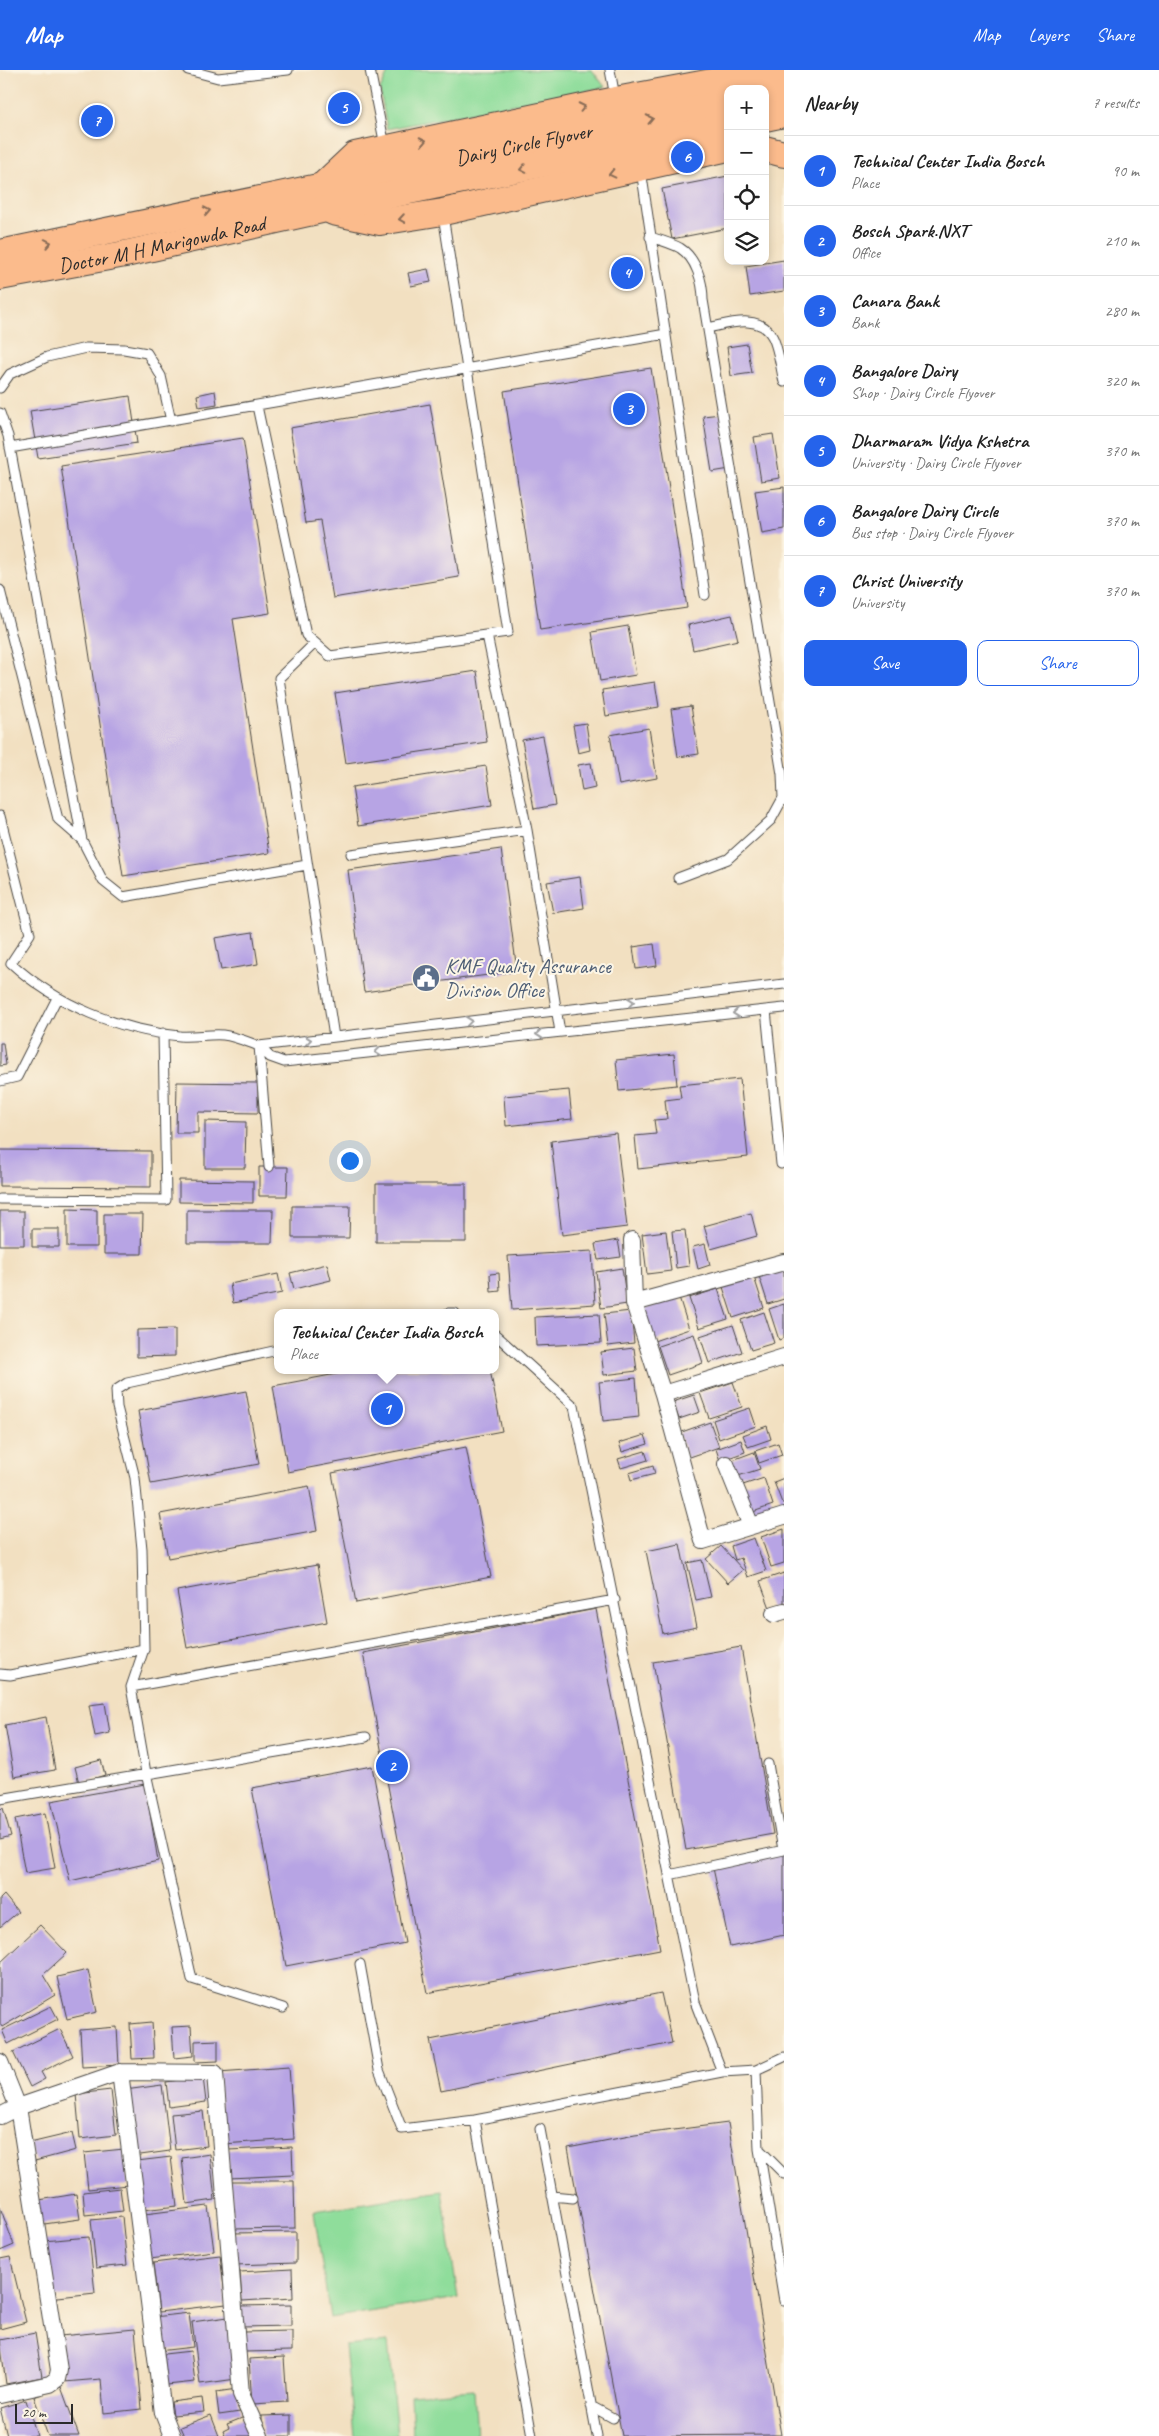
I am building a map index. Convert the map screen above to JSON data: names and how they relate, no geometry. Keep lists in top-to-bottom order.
{
  "streets": {
    "main road": ["Dairy Circle Flyover", "Doctor M H Marigowda Road"]
  },
  "crossings": [
    ["Dairy Circle Flyover", "Doctor M H Marigowda Road"]
  ],
  "places": {
    "public building": ["KMF Quality Assurance Division Office"]
  },
  "scale_bar": "20 m",
  "page": {
    "header": "Map",
    "nav": ["Map", "Layers", "Share"],
    "heading": ["Nearby", "7 results"],
    "map_buttons": ["+", "−"],
    "pins": [
      "5",
      "7",
      "6",
      "4",
      "3",
      "1",
      "2"
    ],
    "list": [
      {
        "mark": "1",
        "name": "Technical Center India Bosch",
        "note": "Place",
        "value": "90 m"
      },
      {
        "mark": "2",
        "name": "Bosch Spark.NXT",
        "note": "Office",
        "value": "210 m"
      },
      {
        "mark": "3",
        "name": "Canara Bank",
        "note": "Bank",
        "value": "280 m"
      },
      {
        "mark": "4",
        "name": "Bangalore Dairy",
        "note": "Shop · Dairy Circle Flyover",
        "value": "320 m"
      },
      {
        "mark": "5",
        "name": "Dharmaram Vidya Kshetra",
        "note": "University · Dairy Circle Flyover",
        "value": "370 m"
      },
      {
        "mark": "6",
        "name": "Bangalore Dairy Circle",
        "note": "Bus stop · Dairy Circle Flyover",
        "value": "370 m"
      },
      {
        "mark": "7",
        "name": "Christ University",
        "note": "University",
        "value": "370 m"
      }
    ],
    "buttons": ["Save", "Share"],
    "popup": ["Technical Center India Bosch", "Place"],
    "scale": "20 m"
  }
}
